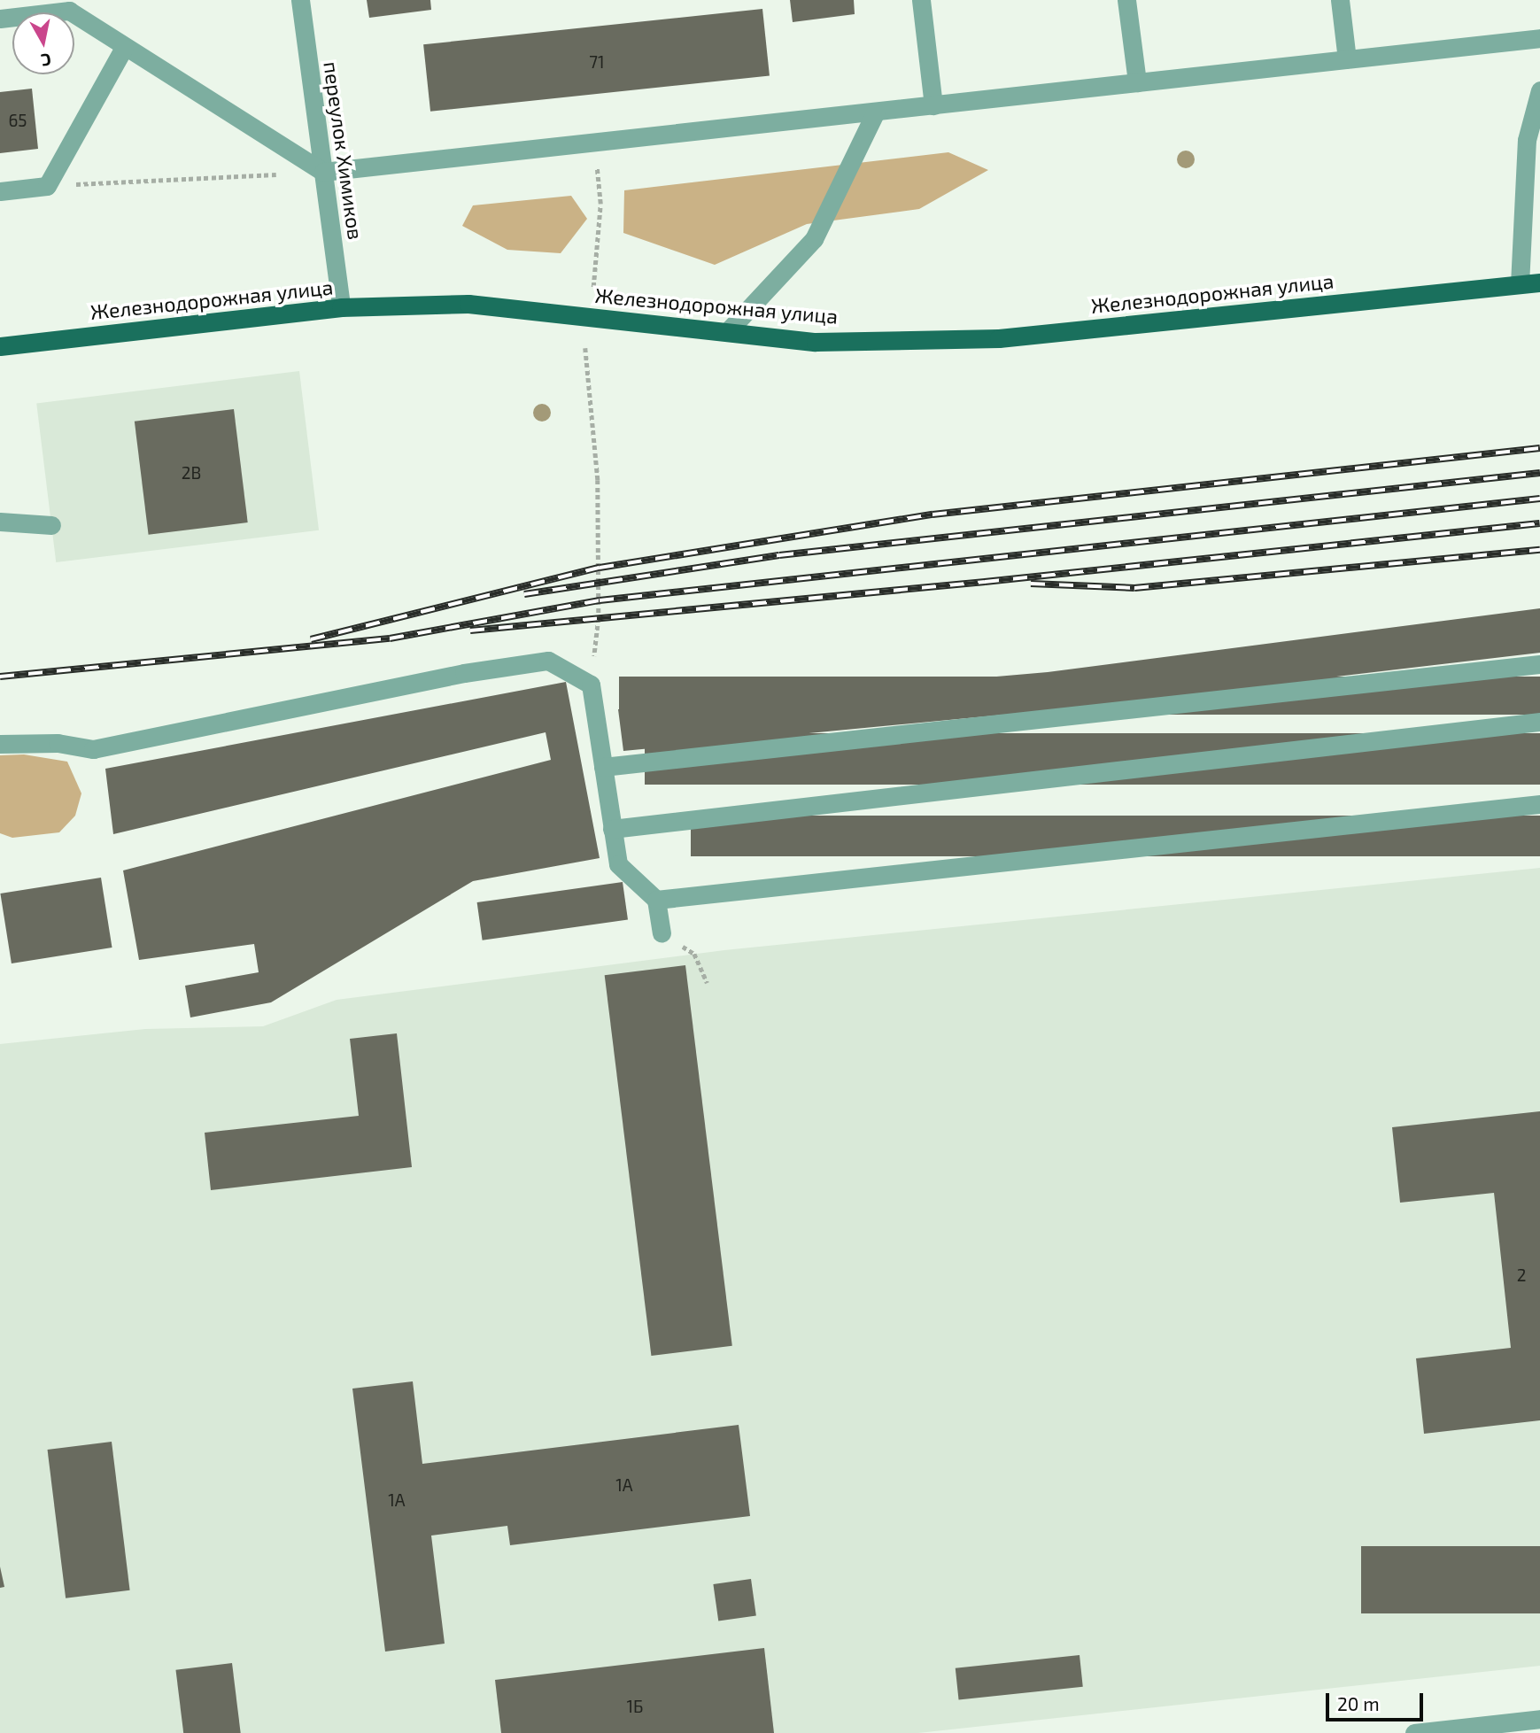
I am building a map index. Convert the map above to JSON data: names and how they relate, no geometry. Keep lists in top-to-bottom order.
{
  "streets": {
    "main road": ["Железнодорожная улица"],
    "street": ["переулок Химиков"]
  },
  "crossings": [
    ["переулок Химиков", "Железнодорожная улица"]
  ],
  "house_numbers": [
    "71",
    "65",
    "2В",
    "2",
    "1А",
    "1А",
    "1Б"
  ],
  "scale_bar": "20 m",
  "north": "bottom"
}
